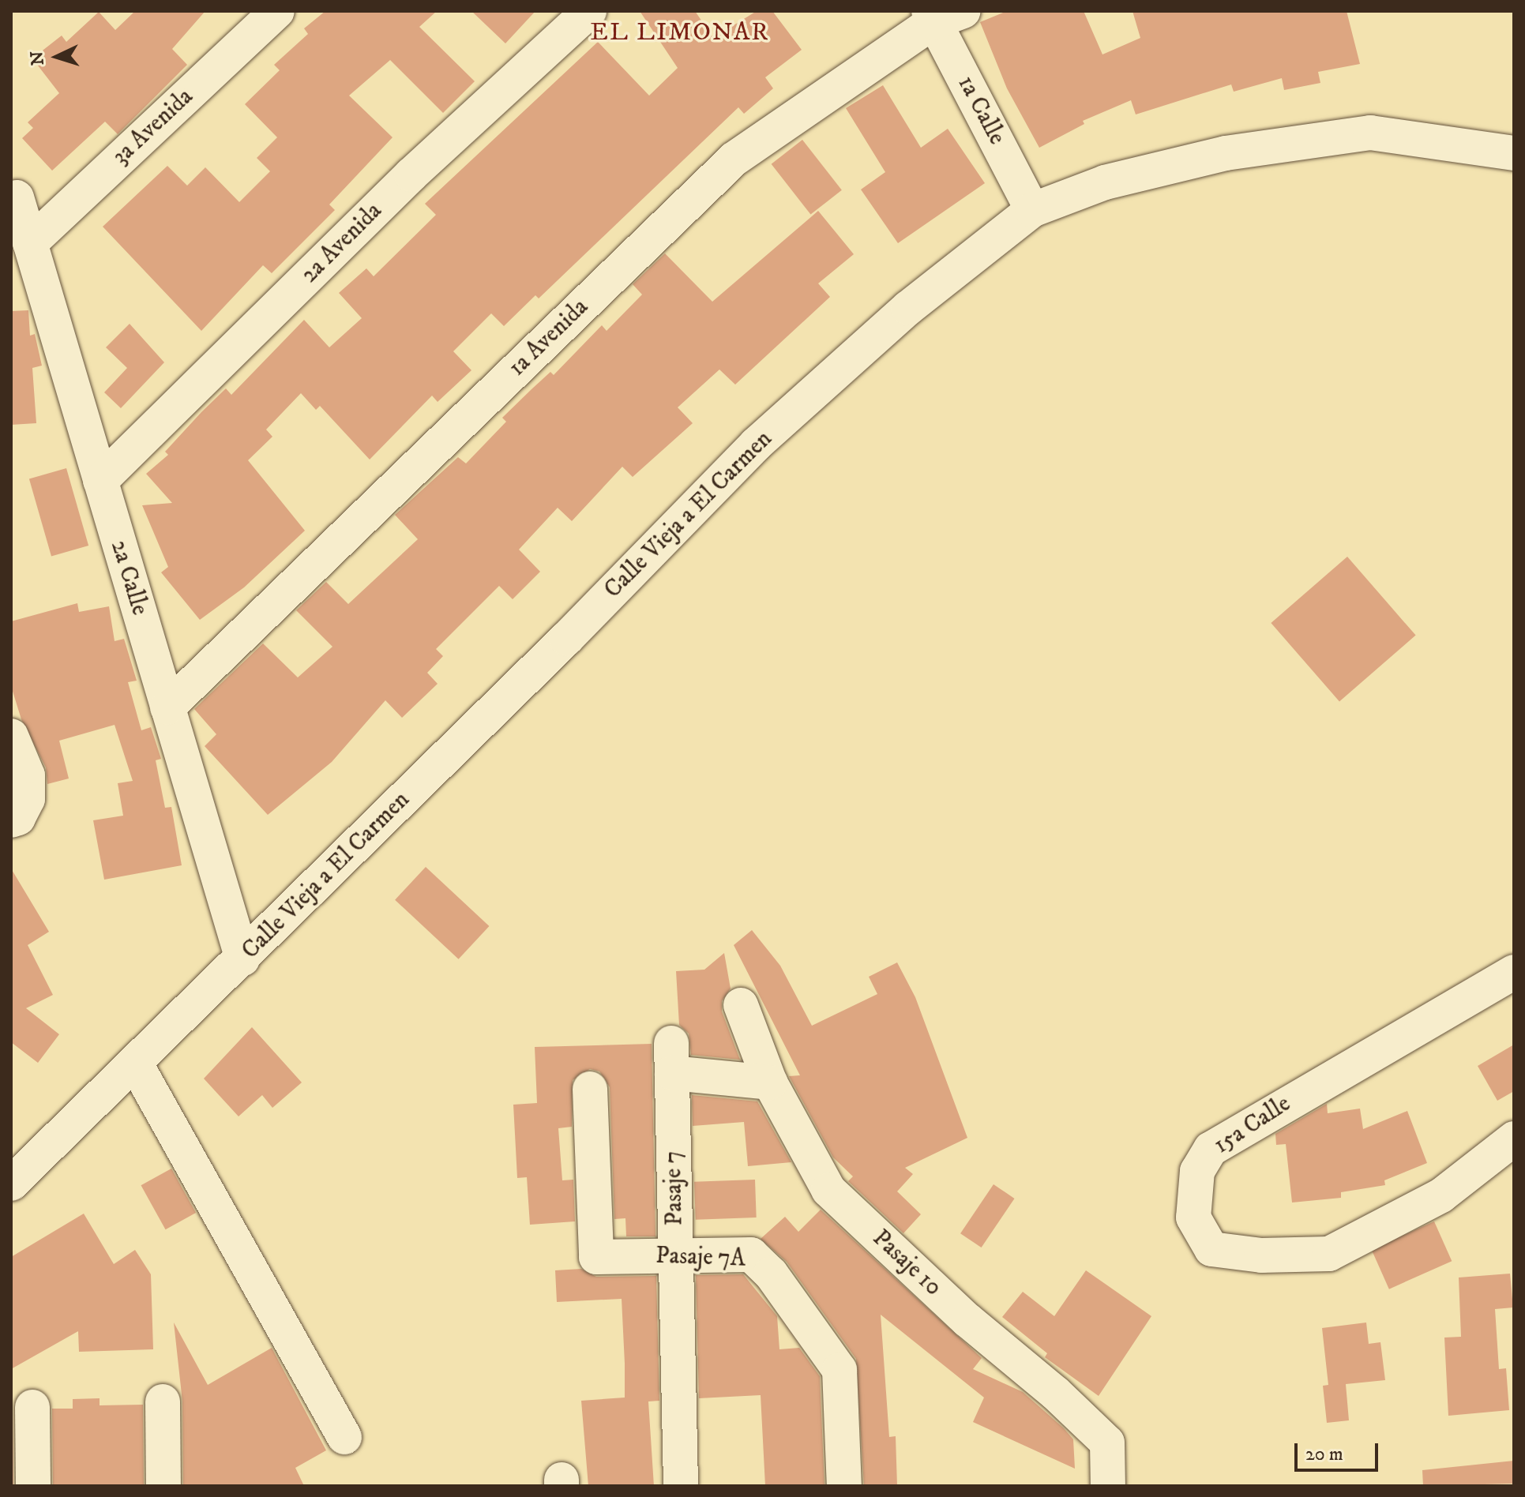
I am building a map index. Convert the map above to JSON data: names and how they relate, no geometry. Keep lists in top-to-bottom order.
{
  "streets": {
    "street": [
      "1a Calle",
      "3a Avenida",
      "2a Avenida",
      "1a Avenida",
      "Calle Vieja a El Carmen",
      "2a Calle",
      "15a Calle",
      "Pasaje 7",
      "Pasaje 7A",
      "Pasaje 10"
    ]
  },
  "crossings": [
    ["1a Calle", "1a Avenida"],
    ["1a Calle", "Calle Vieja a El Carmen"],
    ["3a Avenida", "2a Calle"],
    ["2a Avenida", "2a Calle"],
    ["1a Avenida", "2a Calle"],
    ["Calle Vieja a El Carmen", "2a Calle"],
    ["Pasaje 7", "Pasaje 7A"],
    ["Pasaje 7", "Pasaje 10"]
  ],
  "districts": ["EL LIMONAR"],
  "scale_bar": "20 m",
  "north": "left"
}
